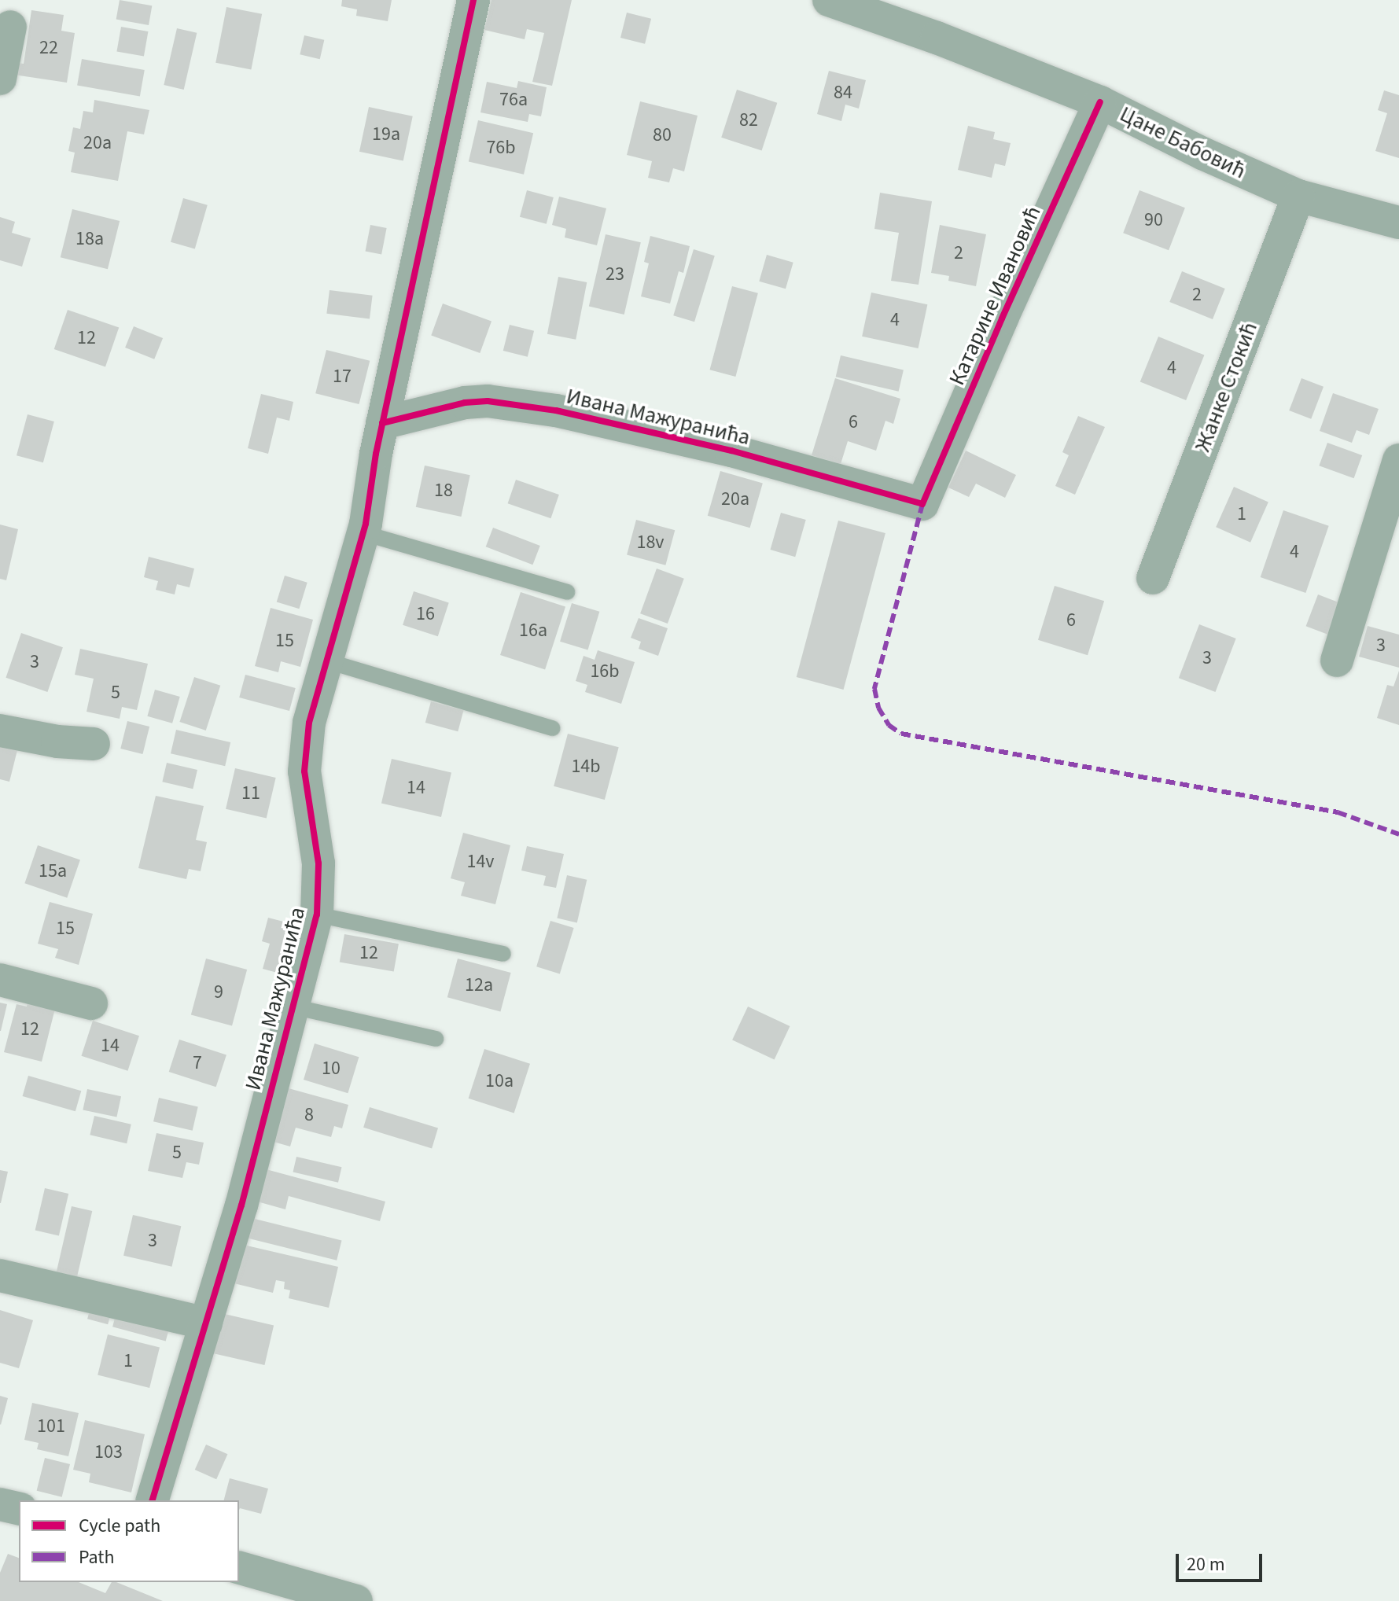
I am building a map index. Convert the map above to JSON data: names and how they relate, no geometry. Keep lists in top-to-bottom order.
{
  "streets": {
    "street": [
      "Цане Бабовић",
      "Катарине Ивановић",
      "Жанке Стокић",
      "Ивана Мажуранића"
    ]
  },
  "crossings": [
    ["Цане Бабовић", "Катарине Ивановић"],
    ["Цане Бабовић", "Жанке Стокић"],
    ["Катарине Ивановић", "Ивана Мажуранића"]
  ],
  "house_numbers": [
    "22",
    "84",
    "76a",
    "82",
    "19a",
    "80",
    "20a",
    "76b",
    "90",
    "18a",
    "2",
    "23",
    "2",
    "4",
    "12",
    "4",
    "17",
    "6",
    "18",
    "20a",
    "1",
    "18v",
    "4",
    "16",
    "6",
    "16a",
    "15",
    "3",
    "3",
    "3",
    "16b",
    "5",
    "14b",
    "14",
    "11",
    "14v",
    "15a",
    "15",
    "12",
    "12a",
    "9",
    "12",
    "14",
    "7",
    "10",
    "10a",
    "8",
    "5",
    "3",
    "1",
    "101",
    "103"
  ],
  "legend": ["Cycle path", "Path"],
  "scale_bar": "20 m"
}
